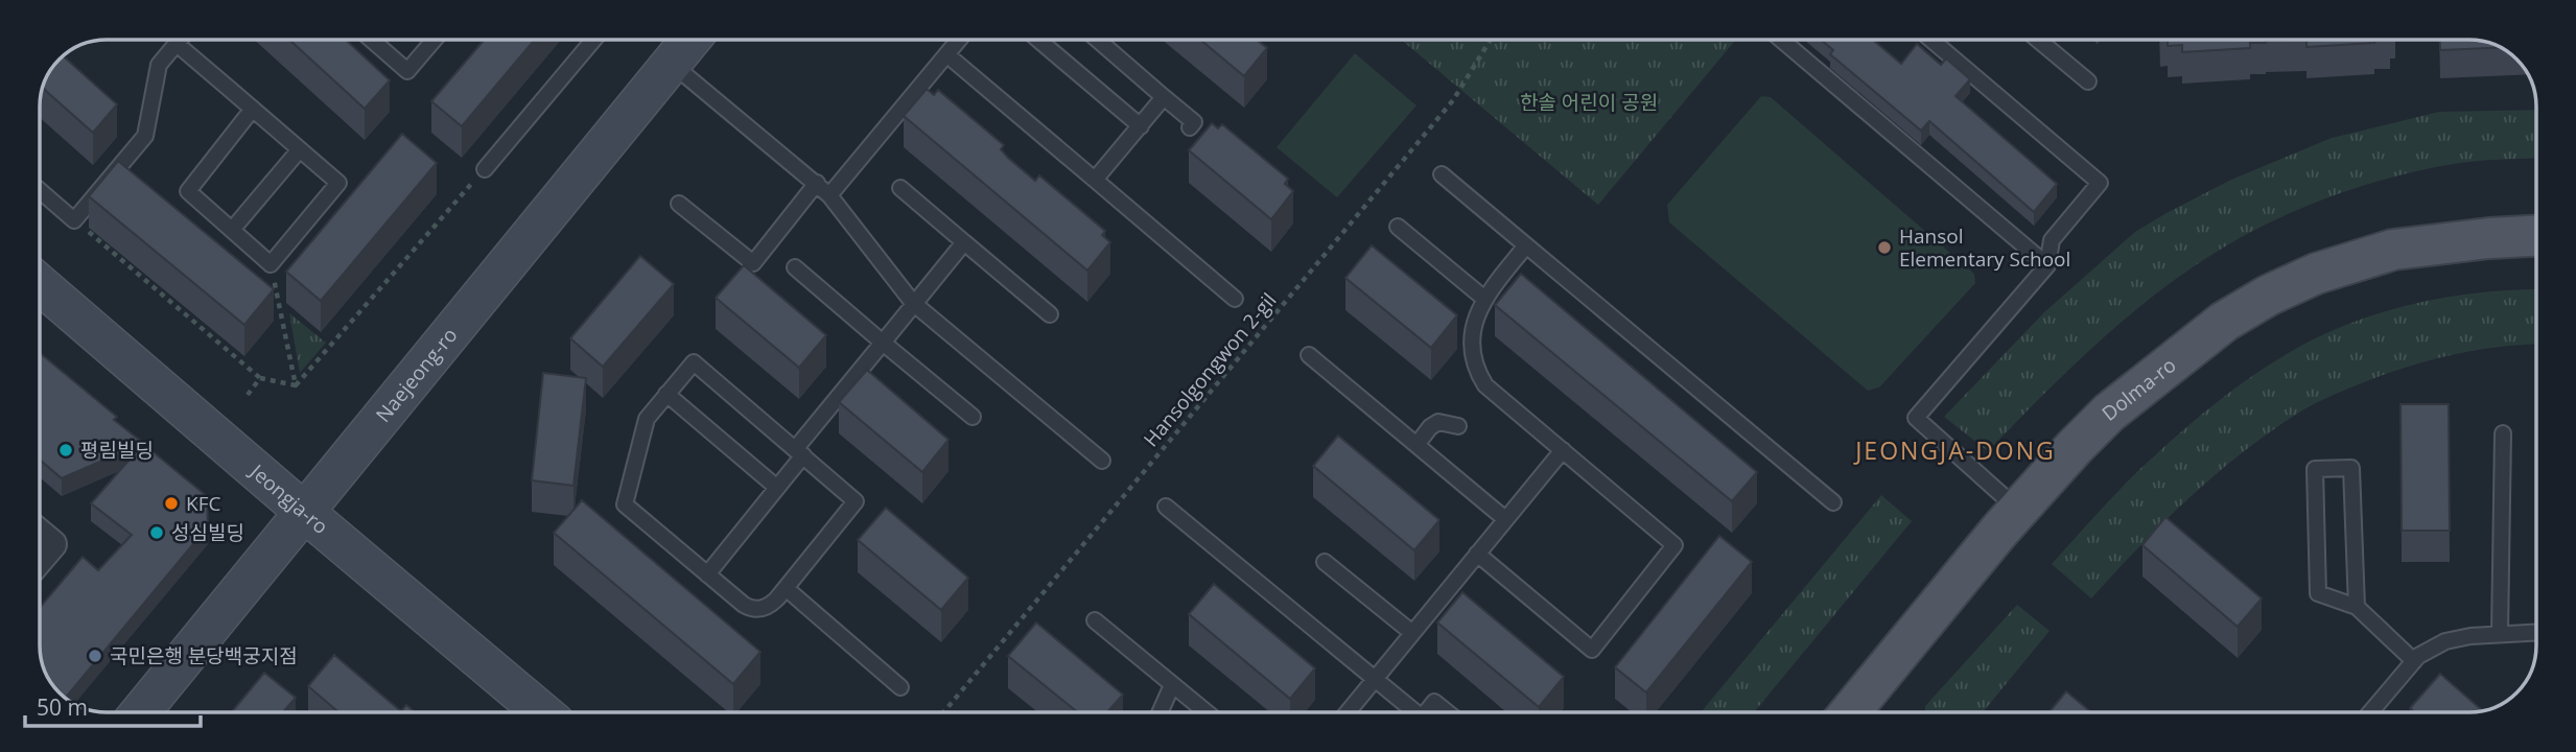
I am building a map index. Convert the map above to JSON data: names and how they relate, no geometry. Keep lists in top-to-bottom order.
{
  "streets": {
    "main road": ["Dolma-ro"],
    "street": ["Naejeong-ro", "Jeongja-ro"],
    "path": ["Hansolgongwon 2-gil"]
  },
  "crossings": [
    ["Naejeong-ro", "Jeongja-ro"]
  ],
  "districts": ["JEONGJA-DONG"],
  "parks": ["한솔 어린이 공원"],
  "places": [
    "Hansol Elementary School",
    "평림빌딩",
    "KFC",
    "성심빌딩",
    "국민은행 분당백궁지점"
  ],
  "scale_bar": "50 m"
}
